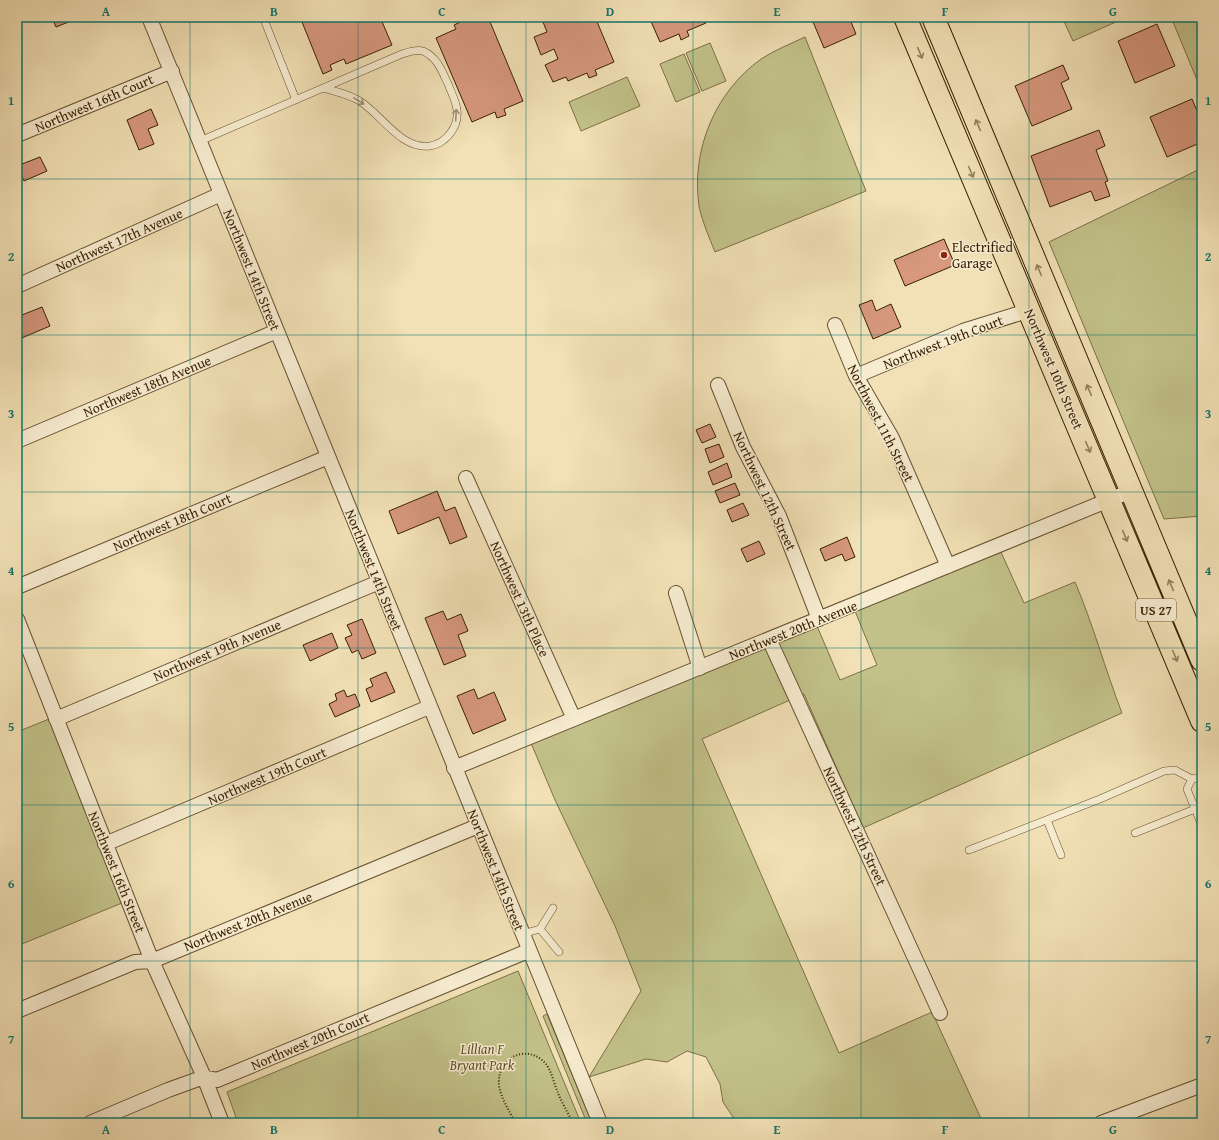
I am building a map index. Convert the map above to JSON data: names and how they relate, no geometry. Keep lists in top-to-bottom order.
{
  "streets": {
    "highway": ["Northwest 10th Street", "US 27"],
    "street": [
      "Northwest 16th Court",
      "Northwest 17th Avenue",
      "Northwest 14th Street",
      "Northwest 19th Court",
      "Northwest 18th Avenue",
      "Northwest 11th Street",
      "Northwest 12th Street",
      "Northwest 18th Court",
      "Northwest 13th Place",
      "Northwest 20th Avenue",
      "Northwest 19th Avenue",
      "Northwest 16th Street",
      "Northwest 20th Court"
    ]
  },
  "crossings": [
    ["Northwest 16th Court", "Northwest 14th Street"],
    ["Northwest 17th Avenue", "Northwest 14th Street"],
    ["Northwest 14th Street", "Northwest 19th Court"],
    ["Northwest 14th Street", "Northwest 18th Avenue"],
    ["Northwest 14th Street", "Northwest 18th Court"],
    ["Northwest 14th Street", "Northwest 20th Avenue"],
    ["Northwest 14th Street", "Northwest 19th Avenue"],
    ["Northwest 14th Street", "Northwest 20th Court"],
    ["Northwest 19th Court", "Northwest 10th Street"],
    ["Northwest 19th Court", "Northwest 11th Street"],
    ["Northwest 19th Court", "Northwest 16th Street"],
    ["Northwest 10th Street", "Northwest 20th Avenue"],
    ["Northwest 11th Street", "Northwest 20th Avenue"],
    ["Northwest 12th Street", "Northwest 20th Avenue"],
    ["Northwest 13th Place", "Northwest 20th Avenue"],
    ["Northwest 20th Avenue", "Northwest 16th Street"],
    ["Northwest 19th Avenue", "Northwest 16th Street"],
    ["Northwest 16th Street", "Northwest 20th Court"]
  ],
  "parks": ["Lillian F Bryant Park"],
  "places": ["Electrified Garage"],
  "grid": {
    "columns": [
      "A",
      "B",
      "C",
      "D",
      "E",
      "F",
      "G"
    ],
    "rows": [
      "1",
      "2",
      "3",
      "4",
      "5",
      "6",
      "7"
    ]
  }
}
